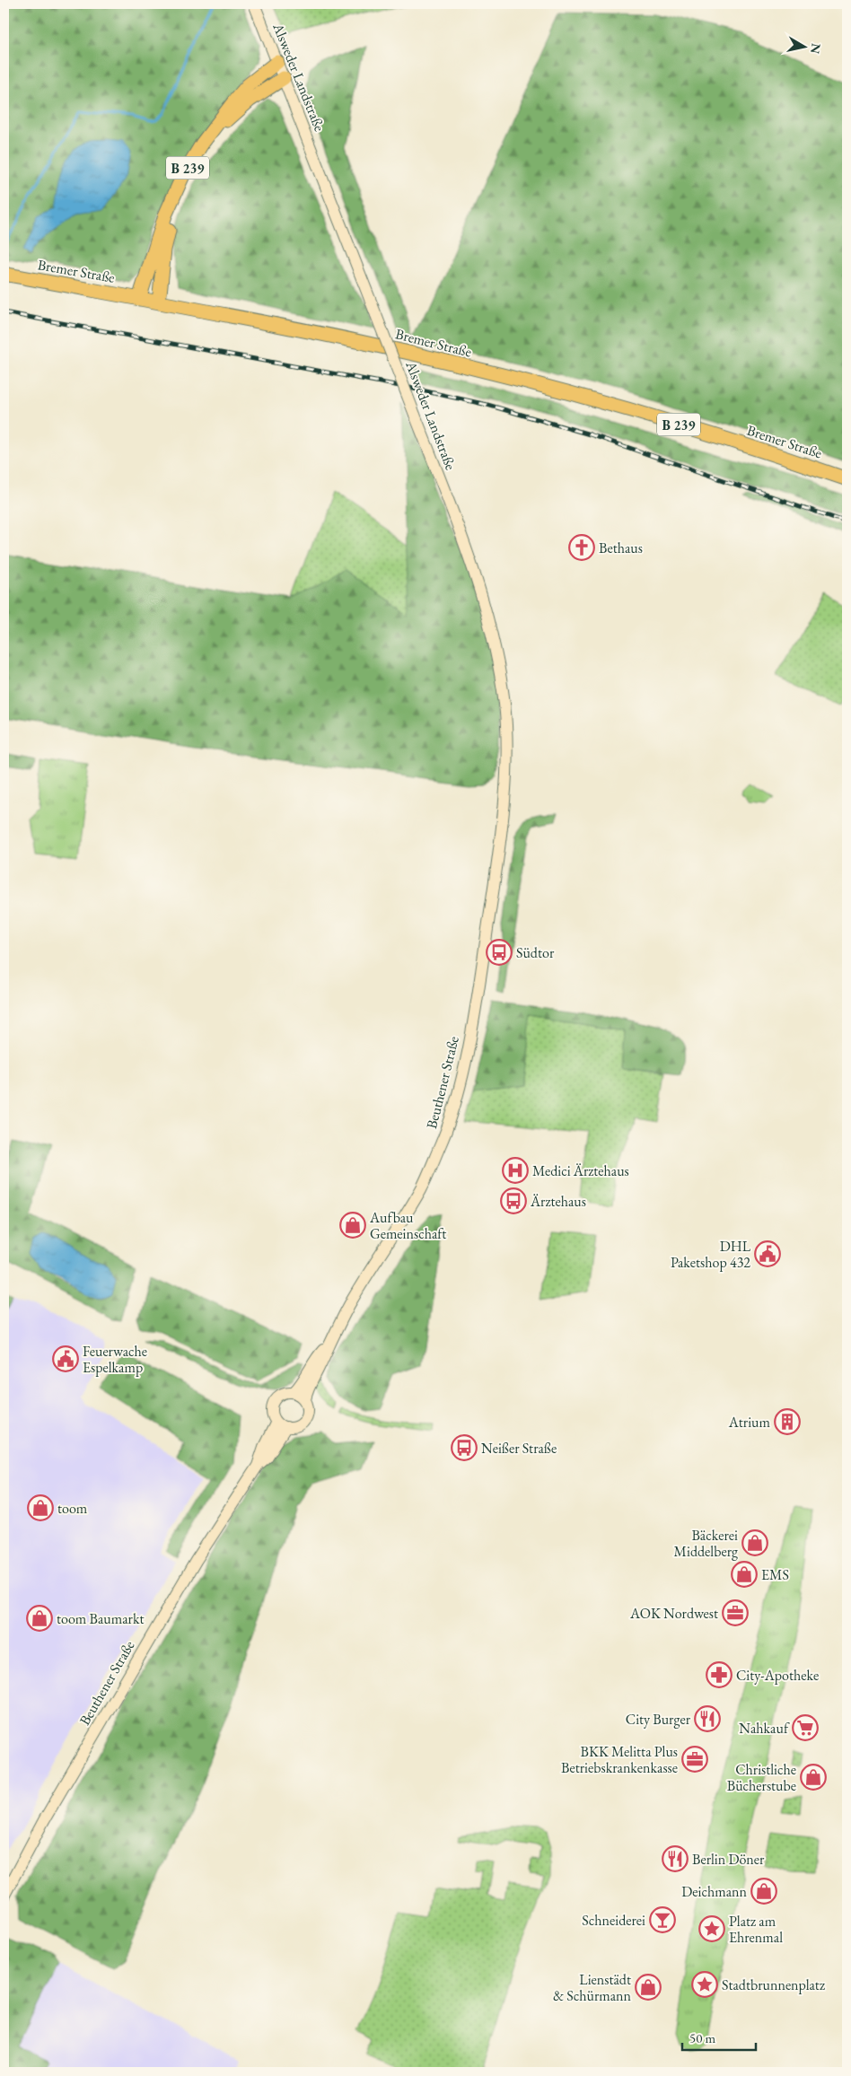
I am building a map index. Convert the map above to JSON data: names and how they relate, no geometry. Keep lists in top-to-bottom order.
{
  "streets": {
    "main road": [
      "Alsweder Landstraße",
      "B 239",
      "Bremer Straße",
      "Beuthener Straße"
    ]
  },
  "crossings": [
    ["Alsweder Landstraße", "B 239"],
    ["Alsweder Landstraße", "Beuthener Straße"],
    ["B 239", "Bremer Straße"]
  ],
  "places": {
    "church": ["Bethaus"],
    "bus stop": ["Südtor", "Ärztehaus", "Neißer Straße"],
    "hospital": ["Medici Ärztehaus"],
    "shop": [
      "Aufbau Gemeinschaft",
      "toom",
      "Bäckerei Middelberg",
      "EMS",
      "toom Baumarkt",
      "Christliche Bücherstube",
      "Deichmann",
      "Lienstädt & Schürmann"
    ],
    "public building": ["DHL Paketshop 432", "Feuerwache Espelkamp"],
    "building": ["Atrium"],
    "office": ["AOK Nordwest", "BKK Melitta Plus Betriebskrankenkasse"],
    "pharmacy": ["City-Apotheke"],
    "restaurant": ["City Burger", "Berlin Döner"],
    "supermarket": ["Nahkauf"],
    "bar": ["Schneiderei"],
    "place": ["Platz am Ehrenmal", "Stadtbrunnenplatz"]
  },
  "scale_bar": "50 m",
  "north": "right"
}
